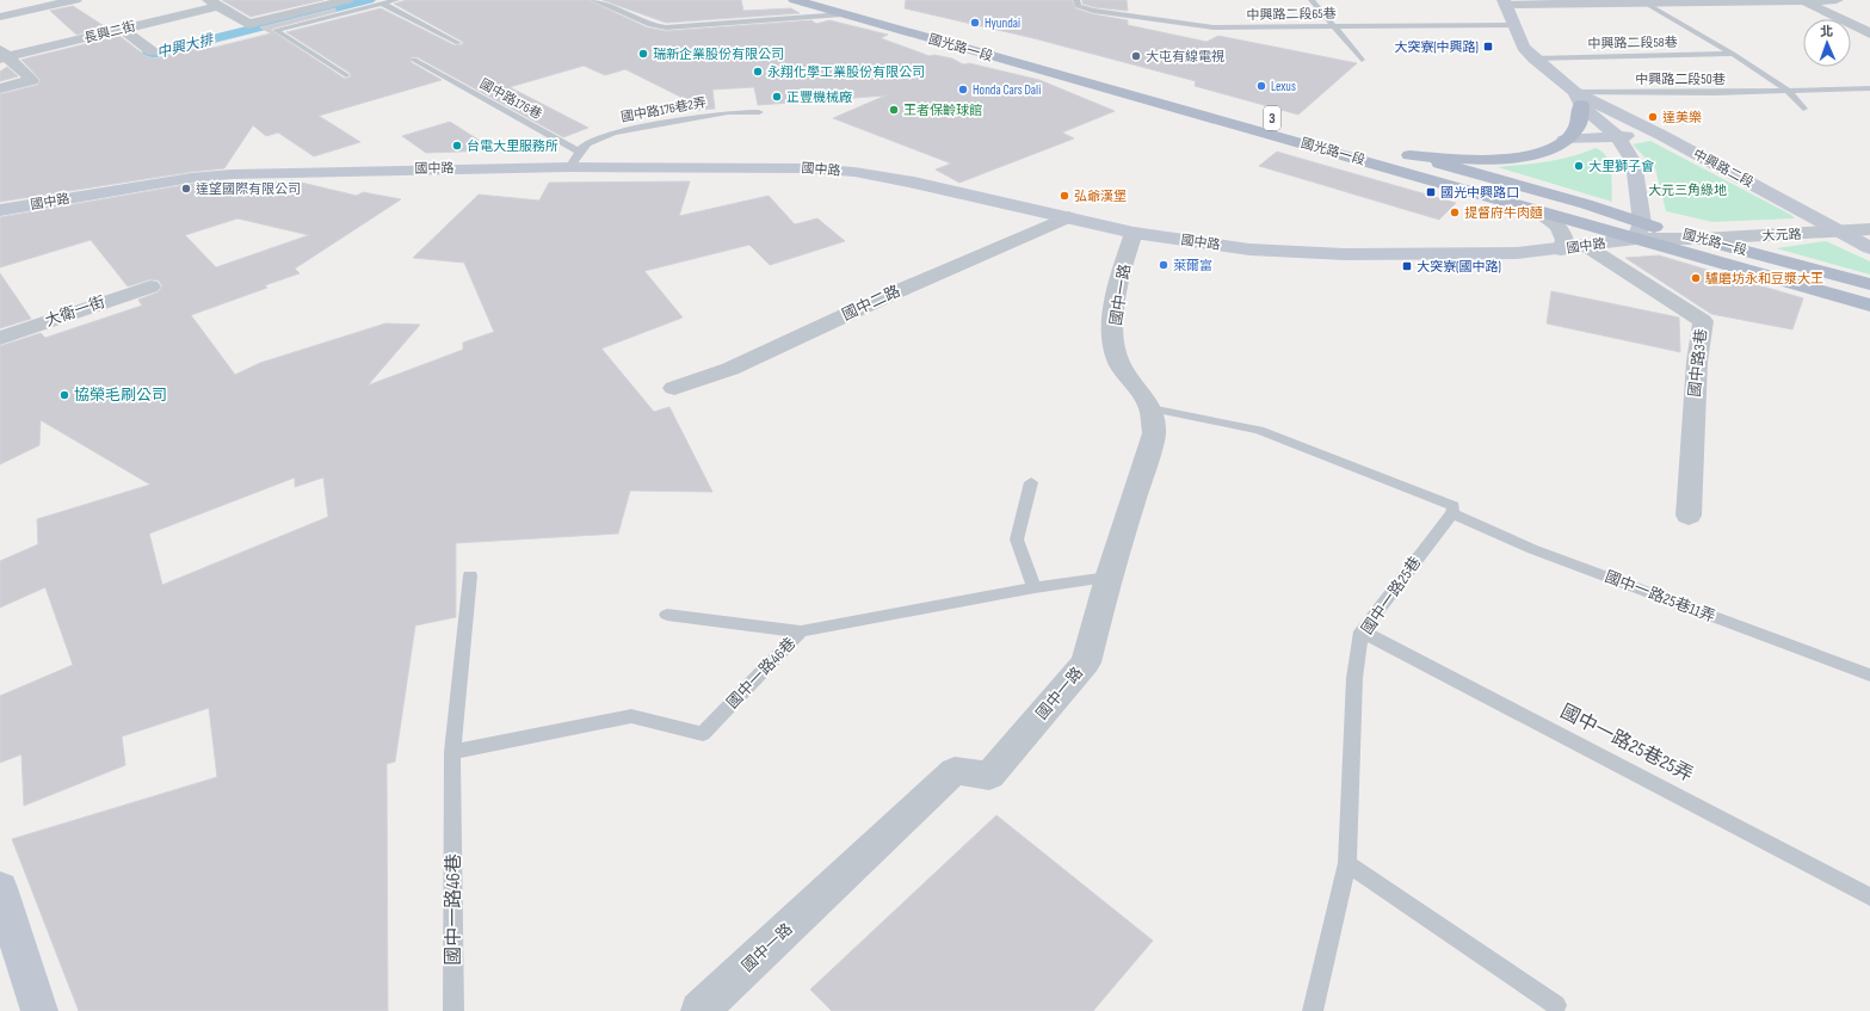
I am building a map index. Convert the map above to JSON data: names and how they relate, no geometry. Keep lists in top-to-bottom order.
{
  "streets": {
    "main road": ["國光路一段", "3"],
    "street": [
      "長興二街",
      "國中路",
      "中興路二段",
      "大元路",
      "國中一路",
      "國中二路",
      "大衛一街",
      "國中路3巷"
    ],
    "lane": [
      "中興路二段65巷",
      "中興路二段58巷",
      "中興路二段50巷",
      "國中路176巷",
      "國中路176巷2弄",
      "國中一路25巷",
      "國中一路25巷11弄",
      "國中一路46巷",
      "國中一路25巷25弄"
    ]
  },
  "crossings": [
    ["中興路二段65巷", "中興路二段"],
    ["中興路二段58巷", "中興路二段50巷"],
    ["中興路二段58巷", "中興路二段"],
    ["國光路一段", "國中路"],
    ["國光路一段", "中興路二段"],
    ["國光路一段", "大元路"],
    ["中興路二段50巷", "中興路二段"],
    ["國中路176巷", "國中路176巷2弄"],
    ["國中路176巷", "國中路"],
    ["國中路176巷2弄", "國中路"],
    ["國中路", "中興路二段"],
    ["國中路", "大元路"],
    ["國中路", "國中一路"],
    ["國中路", "國中二路"],
    ["國中路", "國中路3巷"],
    ["中興路二段", "大元路"],
    ["國中一路", "國中一路46巷"],
    ["國中一路25巷", "國中一路25巷11弄"],
    ["國中一路25巷", "國中一路25巷25弄"]
  ],
  "water": ["中興大排"],
  "parks": ["大元三角綠地"],
  "places": {
    "other": [
      "Hyundai",
      "瑞新企業股份有限公司",
      "大屯有線電視",
      "永翔化學工業股份有限公司",
      "Lexus",
      "Honda Cars Dali",
      "正豐機械廠",
      "王者保齡球館",
      "達美樂",
      "台電大里服務所",
      "大里獅子會",
      "達望國際有限公司",
      "弘爺漢堡",
      "提督府牛肉麵",
      "萊爾富",
      "驢磨坊永和豆漿大王",
      "協榮毛刷公司"
    ],
    "transit": ["大突寮(中興路)", "國光中興路口", "大突寮(國中路)"]
  },
  "north": "top"
}
